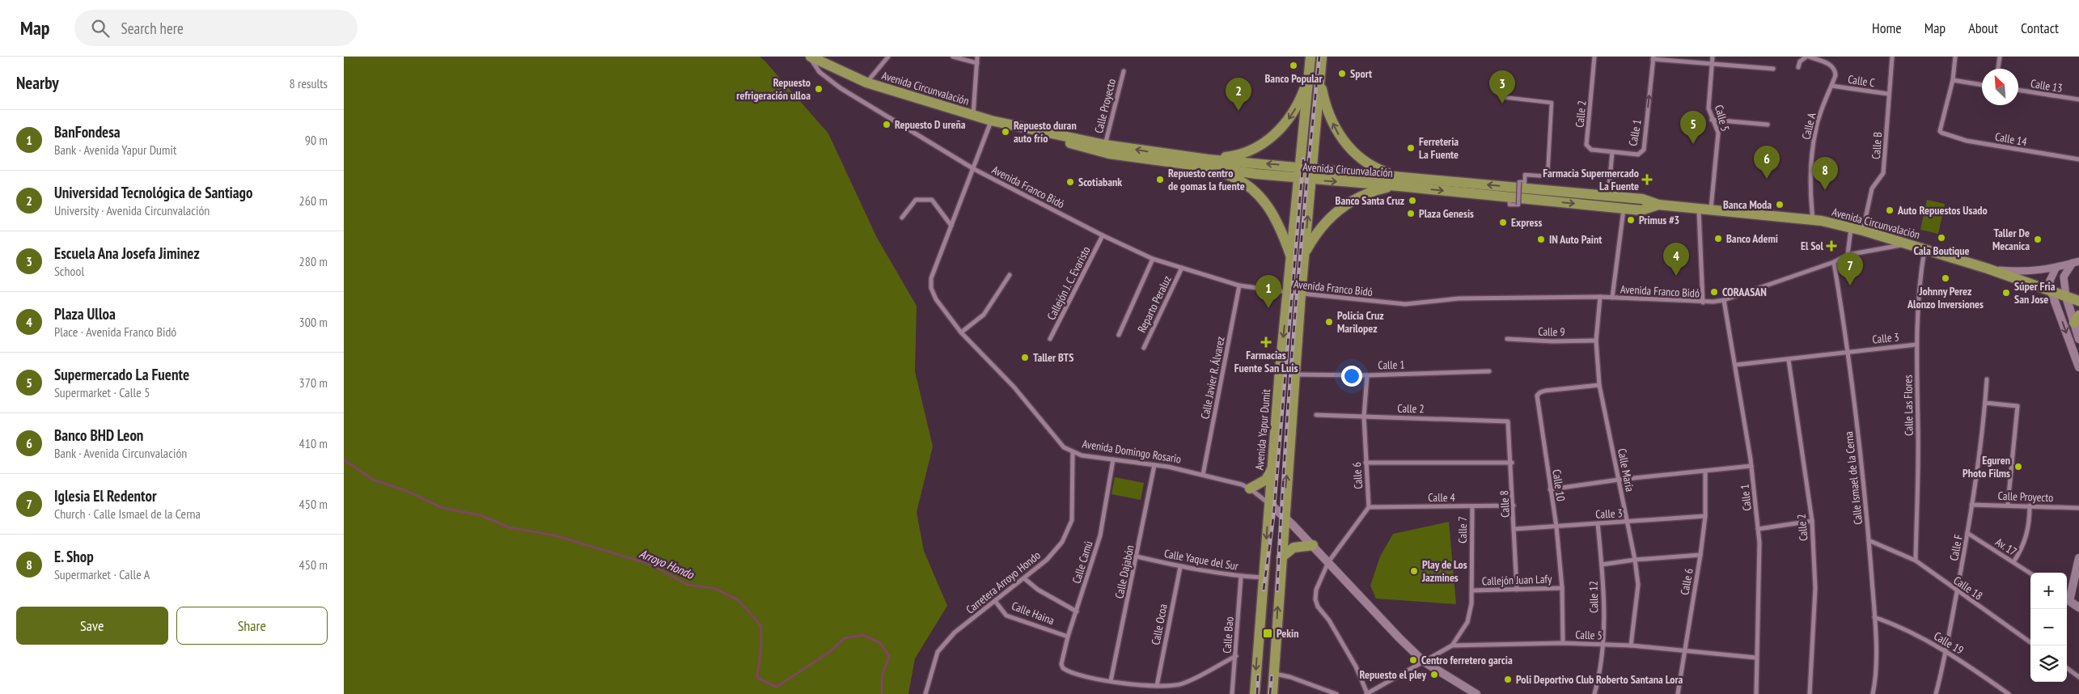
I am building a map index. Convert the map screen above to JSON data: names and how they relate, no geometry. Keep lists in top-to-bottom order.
{
  "streets": {
    "main road": ["Avenida Circunvalación", "Avenida Yapur Dumit", "Avenida Domingo Rosario"],
    "street": [
      "Calle C",
      "Calle 13",
      "Calle Proyecto",
      "Calle 2",
      "Calle 5",
      "Calle A",
      "Calle 1",
      "Calle 14",
      "Calle B",
      "Avenida Franco Bidó",
      "Callejón J. C. Evaristo",
      "Reparto Peraluz",
      "Calle 9",
      "Calle 3",
      "Calle Javier R. Álvarez",
      "Calle Las Flores",
      "Calle María",
      "Calle 6",
      "Calle Ismael de la Cerna",
      "Calle 10",
      "Calle 4",
      "Calle 8",
      "Calle 7",
      "Av. 17",
      "Calle F",
      "Calle Yaque del Sur",
      "Calle Camú",
      "Calle Dajabón",
      "Callejón Juan Lafy",
      "Carretera Arroyo Hondo",
      "Calle 18",
      "Calle 12",
      "Calle Haina",
      "Calle Ocoa",
      "Calle Bao",
      "Calle 19"
    ]
  },
  "crossings": [
    ["Calle C", "Calle A"],
    ["Calle C", "Calle B"],
    ["Avenida Circunvalación", "Calle Proyecto"],
    ["Avenida Circunvalación", "Calle 5"],
    ["Avenida Circunvalación", "Calle A"],
    ["Avenida Circunvalación", "Calle 1"],
    ["Avenida Circunvalación", "Calle B"],
    ["Avenida Circunvalación", "Avenida Franco Bidó"],
    ["Avenida Circunvalación", "Calle Las Flores"],
    ["Avenida Circunvalación", "Avenida Yapur Dumit"],
    ["Avenida Circunvalación", "Avenida Domingo Rosario"],
    ["Calle Proyecto", "Calle F"],
    ["Calle 2", "Calle 1"],
    ["Calle 2", "Calle 3"],
    ["Calle 2", "Calle 6"],
    ["Calle 2", "Calle 8"],
    ["Calle 5", "Calle 1"],
    ["Calle 5", "Avenida Domingo Rosario"],
    ["Calle 5", "Calle María"],
    ["Calle 5", "Calle 6"],
    ["Calle 5", "Calle 10"],
    ["Calle 5", "Calle 7"],
    ["Calle 5", "Calle 12"],
    ["Calle 1", "Avenida Franco Bidó"],
    ["Calle 1", "Calle 3"],
    ["Calle 1", "Calle 6"],
    ["Avenida Franco Bidó", "Callejón J. C. Evaristo"],
    ["Avenida Franco Bidó", "Reparto Peraluz"],
    ["Avenida Franco Bidó", "Calle Javier R. Álvarez"],
    ["Avenida Franco Bidó", "Avenida Yapur Dumit"],
    ["Avenida Franco Bidó", "Avenida Domingo Rosario"],
    ["Avenida Franco Bidó", "Calle María"],
    ["Avenida Franco Bidó", "Calle Ismael de la Cerna"],
    ["Calle 9", "Calle María"],
    ["Calle 3", "Calle Las Flores"],
    ["Calle 3", "Calle María"],
    ["Calle 3", "Calle 6"],
    ["Calle 3", "Calle Ismael de la Cerna"],
    ["Calle 3", "Calle 10"],
    ["Calle 3", "Calle 8"],
    ["Calle 3", "Calle 12"],
    ["Calle Javier R. Álvarez", "Avenida Domingo Rosario"],
    ["Calle Las Flores", "Calle 18"],
    ["Avenida Yapur Dumit", "Avenida Domingo Rosario"],
    ["Avenida Yapur Dumit", "Calle Yaque del Sur"],
    ["Avenida Domingo Rosario", "Calle Camú"],
    ["Avenida Domingo Rosario", "Calle Dajabón"],
    ["Avenida Domingo Rosario", "Carretera Arroyo Hondo"],
    ["Calle María", "Calle 10"],
    ["Calle 6", "Calle 4"],
    ["Calle Ismael de la Cerna", "Calle 18"],
    ["Calle Ismael de la Cerna", "Calle 19"],
    ["Calle 10", "Callejón Juan Lafy"],
    ["Calle 4", "Calle 8"],
    ["Calle 4", "Calle 7"],
    ["Calle 8", "Callejón Juan Lafy"],
    ["Calle 7", "Callejón Juan Lafy"],
    ["Av. 17", "Calle F"],
    ["Calle F", "Calle 18"],
    ["Calle F", "Calle 19"],
    ["Calle Yaque del Sur", "Calle Dajabón"],
    ["Calle Yaque del Sur", "Calle Ocoa"],
    ["Calle Yaque del Sur", "Calle Bao"],
    ["Calle Camú", "Calle Dajabón"],
    ["Calle Camú", "Calle Haina"],
    ["Carretera Arroyo Hondo", "Calle Haina"]
  ],
  "water": ["Arroyo Hondo"],
  "places": {
    "other": [
      "Banco Popular",
      "Sport",
      "Repuesto refrigeración ulloa",
      "Repuesto D ureña",
      "Repuesto duran auto frío",
      "Ferreteria La Fuente",
      "Repuesto centro de gomas la fuente",
      "Scotiabank",
      "Banco Santa Cruz",
      "Banca Moda",
      "Auto Repuestos Usado",
      "Plaza Genesis",
      "Primus #3",
      "Express",
      "Cala Boutique",
      "Banco Ademi",
      "IN Auto Paint",
      "Taller De Mecanica",
      "Johnny Perez Alonzo Inversiones",
      "CORAASAN",
      "Súper Fria San Jose",
      "Policia Cruz Marilopez",
      "Taller BTS",
      "Eguren Photo Films",
      "Play de Los Jazmines",
      "Centro ferretero garcia",
      "Repuesto el pley",
      "Poli Deportivo Club Roberto Santana Lora"
    ],
    "health": ["Farmacia Supermercado La Fuente", "El Sol", "Farmacias Fuente San Luis"],
    "transit": ["Pekin"]
  },
  "north": "top left",
  "page": {
    "header": "Map",
    "search": "Search here",
    "nav": [
      "Home",
      "Map",
      "About",
      "Contact"
    ],
    "heading": ["Nearby", "8 results"],
    "pins": [
      "3",
      "2",
      "5",
      "6",
      "8",
      "4",
      "7",
      "1"
    ],
    "list": [
      {
        "mark": "1",
        "name": "BanFondesa",
        "note": "Bank · Avenida Yapur Dumit",
        "value": "90 m"
      },
      {
        "mark": "2",
        "name": "Universidad Tecnológica de Santiago",
        "note": "University · Avenida Circunvalación",
        "value": "260 m"
      },
      {
        "mark": "3",
        "name": "Escuela Ana Josefa Jiminez",
        "note": "School",
        "value": "280 m"
      },
      {
        "mark": "4",
        "name": "Plaza Ulloa",
        "note": "Place · Avenida Franco Bidó",
        "value": "300 m"
      },
      {
        "mark": "5",
        "name": "Supermercado La Fuente",
        "note": "Supermarket · Calle 5",
        "value": "370 m"
      },
      {
        "mark": "6",
        "name": "Banco BHD Leon",
        "note": "Bank · Avenida Circunvalación",
        "value": "410 m"
      },
      {
        "mark": "7",
        "name": "Iglesia El Redentor",
        "note": "Church · Calle Ismael de la Cerna",
        "value": "450 m"
      },
      {
        "mark": "8",
        "name": "E. Shop",
        "note": "Supermarket · Calle A",
        "value": "450 m"
      }
    ],
    "map_buttons": ["+", "−"],
    "buttons": ["Save", "Share"]
  }
}
